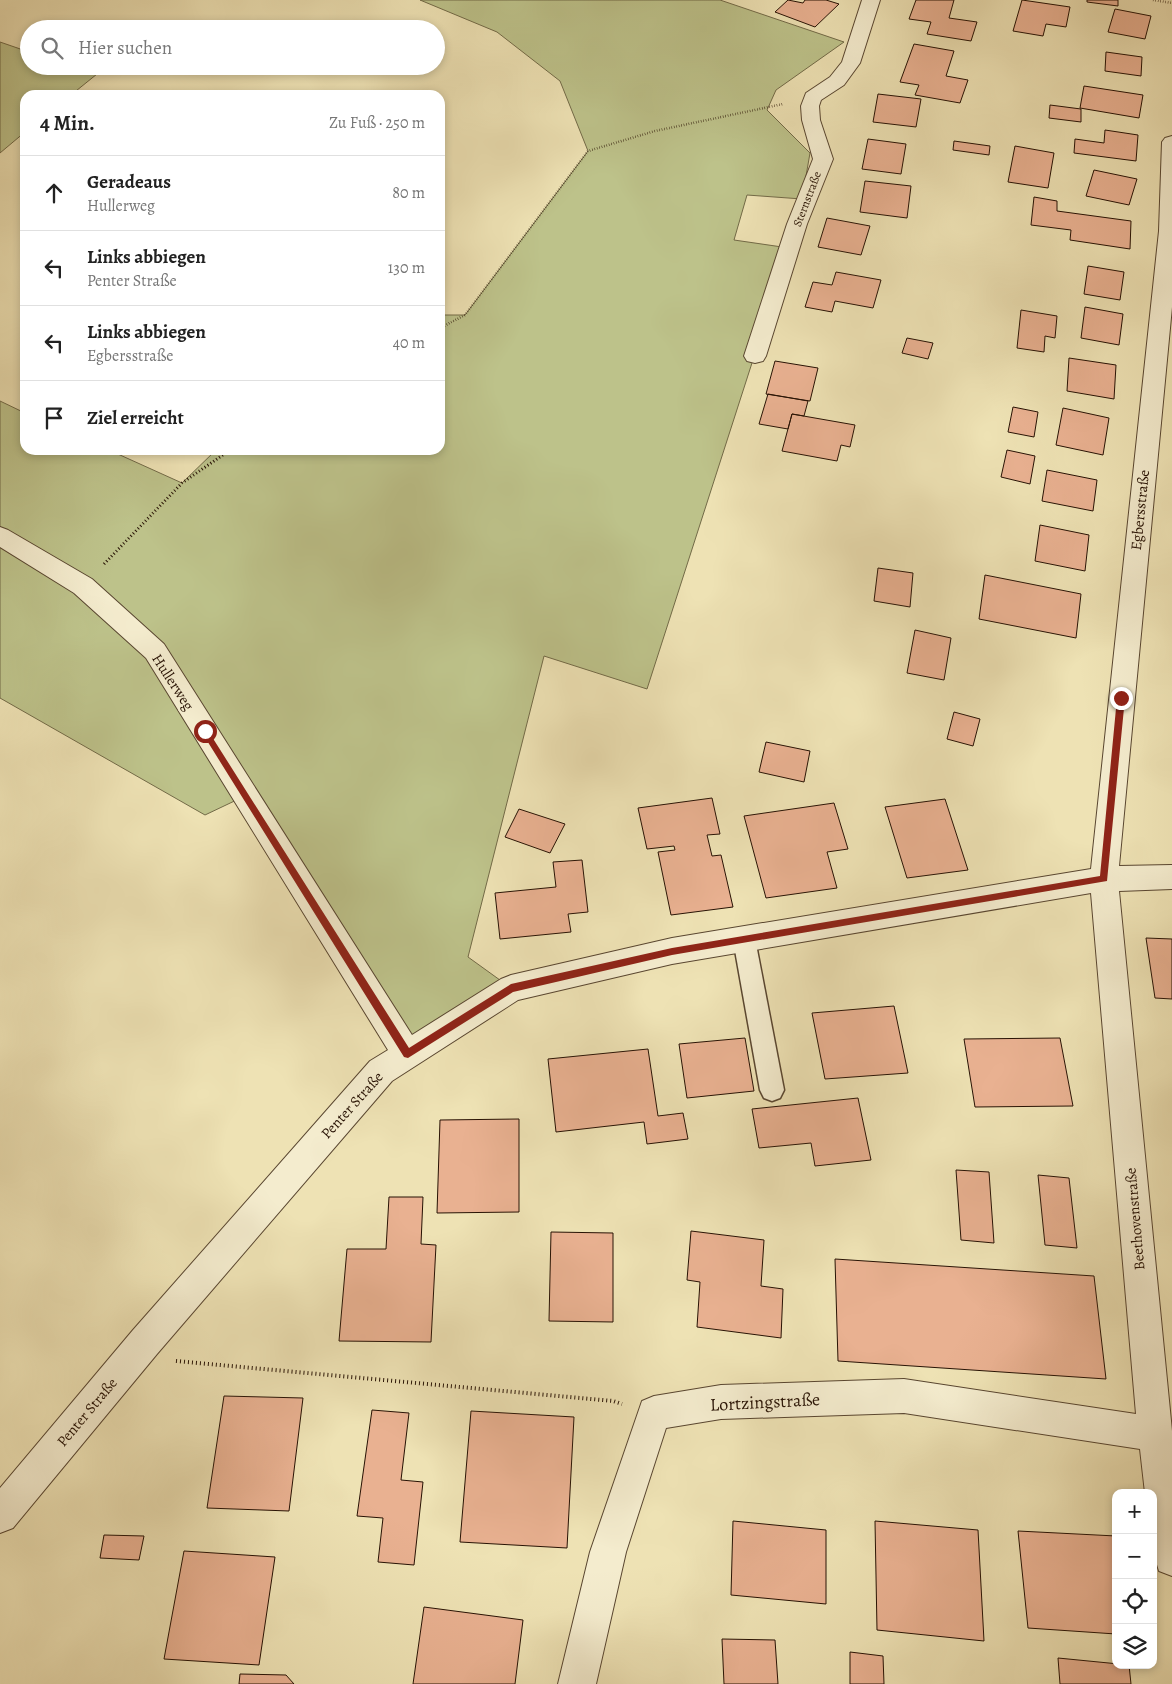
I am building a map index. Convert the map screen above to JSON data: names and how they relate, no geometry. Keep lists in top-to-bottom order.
{
  "streets": {
    "street": [
      "Sternstraße",
      "Egbersstraße",
      "Hullerweg",
      "Penter Straße",
      "Beethovenstraße",
      "Lortzingstraße"
    ]
  },
  "crossings": [
    ["Egbersstraße", "Penter Straße"],
    ["Egbersstraße", "Beethovenstraße"],
    ["Hullerweg", "Penter Straße"],
    ["Penter Straße", "Beethovenstraße"],
    ["Beethovenstraße", "Lortzingstraße"]
  ],
  "page": {
    "search": "Hier suchen",
    "heading": ["4 Min.", "Zu Fuß · 250 m"],
    "list": [
      ["Geradeaus", "Hullerweg", "80 m"],
      ["Links abbiegen", "Penter Straße", "130 m"],
      ["Links abbiegen", "Egbersstraße", "40 m"],
      "Ziel erreicht"
    ],
    "map_buttons": ["+", "−"]
  }
}
